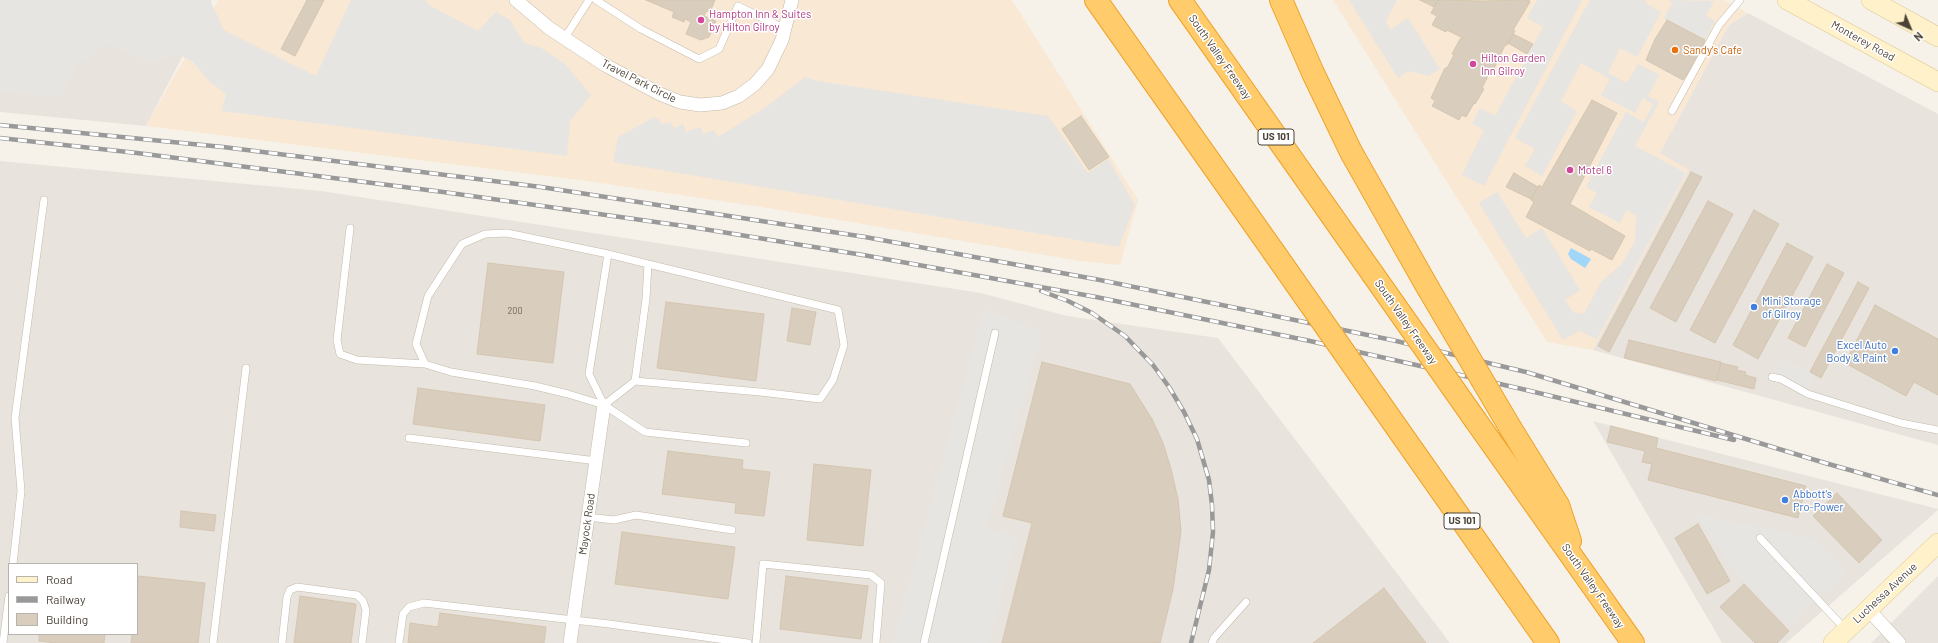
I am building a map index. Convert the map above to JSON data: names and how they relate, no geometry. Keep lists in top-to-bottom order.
{
  "streets": {
    "highway": ["South Valley Freeway", "US 101"],
    "main road": ["Monterey Road", "Luchessa Avenue"],
    "street": ["Travel Park Circle", "Mayock Road"]
  },
  "places": [
    "Hampton Inn & Suites by Hilton Gilroy",
    "Sandy's Cafe",
    "Hilton Garden Inn Gilroy",
    "Motel 6",
    "Mini Storage of Gilroy",
    "Excel Auto Body & Paint",
    "Abbott's Pro-Power"
  ],
  "house_numbers": ["200"],
  "legend": ["Road", "Railway", "Building"],
  "north": "bottom right"
}
